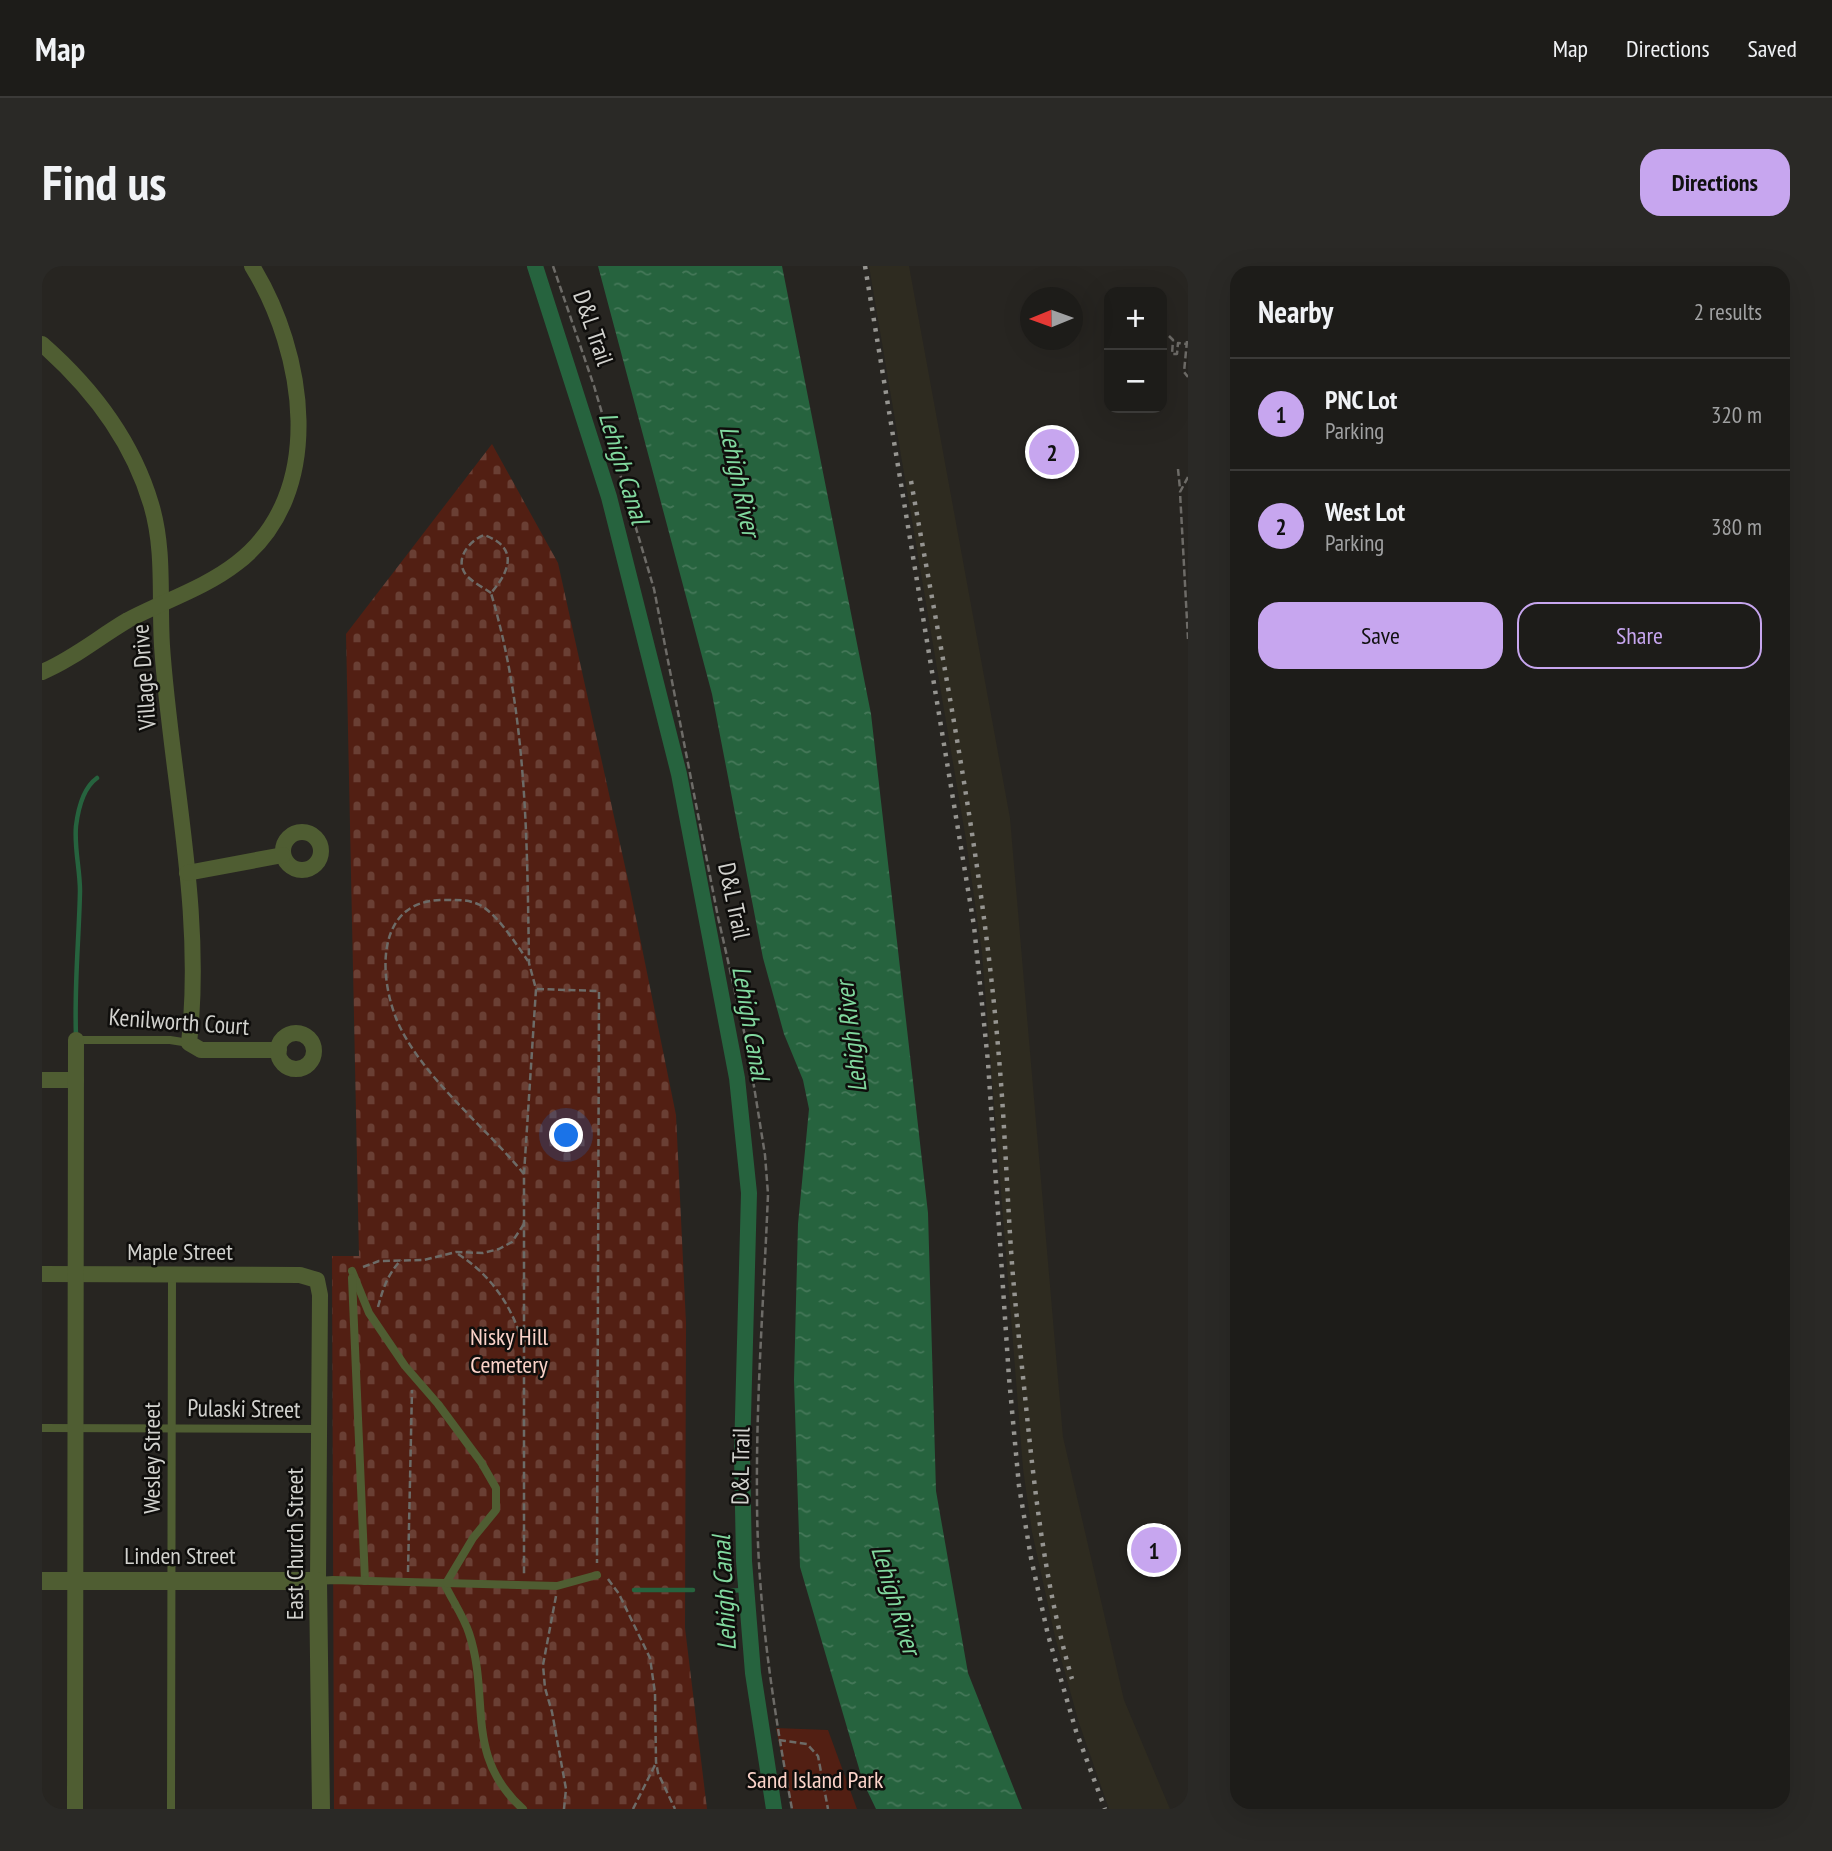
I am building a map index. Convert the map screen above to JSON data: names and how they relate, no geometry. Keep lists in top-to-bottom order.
{
  "streets": {
    "street": [
      "Village Drive",
      "Kenilworth Court",
      "Maple Street",
      "East Church Street",
      "Linden Street"
    ],
    "lane": ["Pulaski Street", "Wesley Street"],
    "path": ["D&L Trail"]
  },
  "crossings": [
    ["Village Drive", "Kenilworth Court"],
    ["Maple Street", "Wesley Street"],
    ["Maple Street", "East Church Street"],
    ["Pulaski Street", "Wesley Street"],
    ["Pulaski Street", "East Church Street"],
    ["Wesley Street", "Linden Street"],
    ["East Church Street", "Linden Street"]
  ],
  "water": ["Lehigh Canal", "Lehigh River"],
  "parks": ["Nisky Hill Cemetery", "Sand Island Park"],
  "north": "left",
  "page": {
    "header": "Map",
    "nav": ["Map", "Directions", "Saved"],
    "buttons": [
      "Directions",
      ["Save", "Share"]
    ],
    "title": "Find us",
    "heading": ["Nearby", "2 results"],
    "map_buttons": ["+", "−"],
    "list": [
      {
        "mark": "1",
        "name": "PNC Lot",
        "note": "Parking",
        "value": "320 m"
      },
      {
        "mark": "2",
        "name": "West Lot",
        "note": "Parking",
        "value": "380 m"
      }
    ],
    "pins": ["2", "1"]
  }
}
